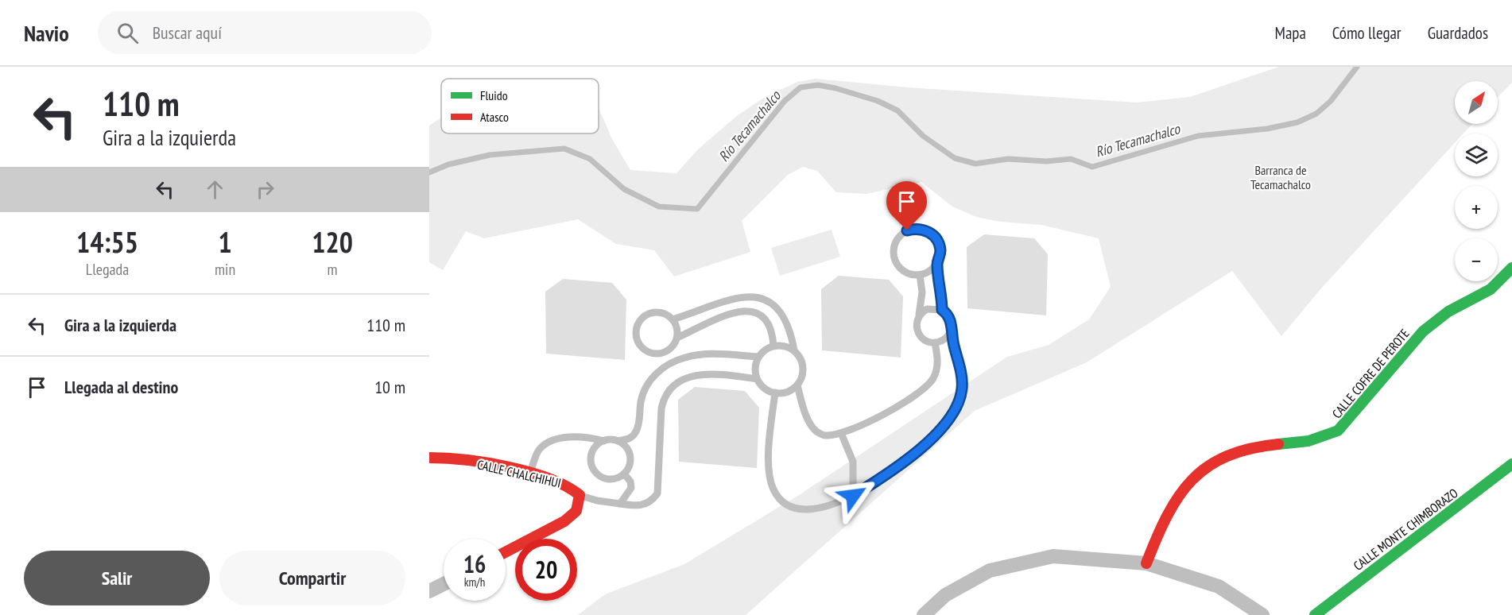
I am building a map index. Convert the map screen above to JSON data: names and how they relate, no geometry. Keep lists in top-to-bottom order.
{
  "streets": {
    "street": ["CALLE COFRE DE PEROTE", "CALLE CHALCHIHUI", "CALLE MONTE CHIMBORAZO"]
  },
  "water": ["Río Tecamachalco"],
  "parks": ["Barranca de Tecamachalco"],
  "legend": ["Fluido", "Atasco"],
  "north": "top right",
  "page": {
    "header": "Navio",
    "search": "Buscar aquí",
    "nav": ["Mapa", "Cómo llegar", "Guardados"],
    "turn": ["110 m", "Gira a la izquierda"],
    "map_buttons": ["+", "−"],
    "eta": [
      "14:55",
      "Llegada",
      "1",
      "min",
      "120",
      "m"
    ],
    "list": [
      {
        "name": "Gira a la izquierda",
        "value": "110 m"
      },
      {
        "name": "Llegada al destino",
        "value": "10 m"
      }
    ],
    "speed": "16 km/h",
    "limit": "20",
    "buttons": ["Salir", "Compartir"]
  }
}
